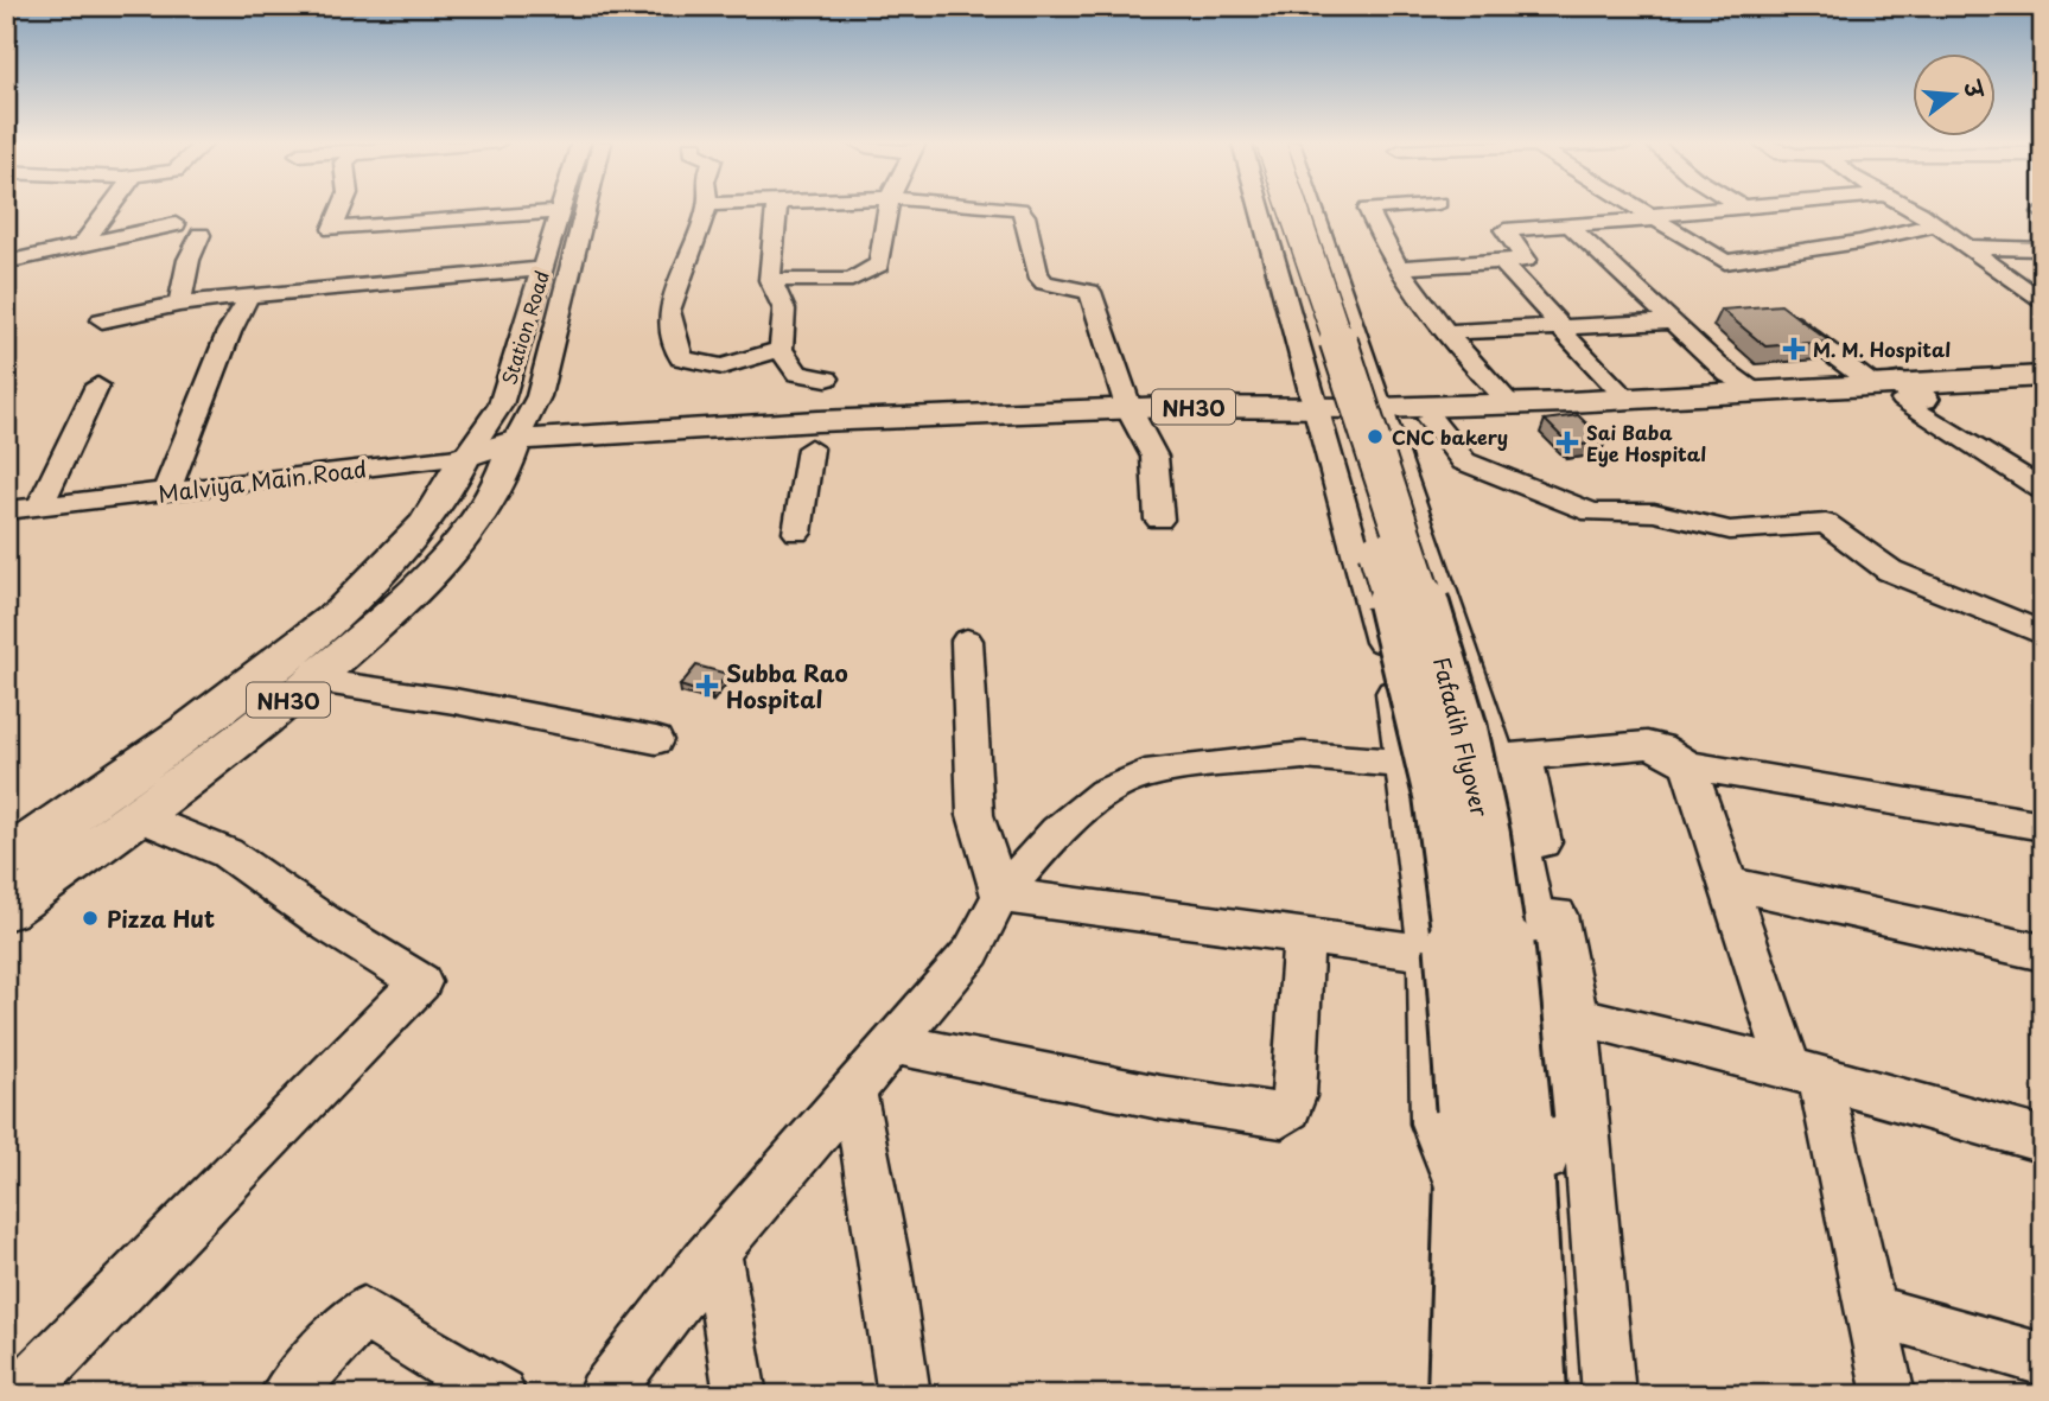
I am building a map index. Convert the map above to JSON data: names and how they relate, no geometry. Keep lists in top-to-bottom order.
{
  "streets": {
    "highway": ["Fafadih Flyover"],
    "main road": ["NH30"],
    "street": ["Station Road", "Malviya Main Road"]
  },
  "crossings": [
    ["Station Road", "NH30"],
    ["Station Road", "Malviya Main Road"],
    ["NH30", "Malviya Main Road"]
  ],
  "places": {
    "health": ["M. M. Hospital", "Sai Baba Eye Hospital", "Subba Rao Hospital"],
    "other": ["CNC bakery", "Pizza Hut"]
  },
  "north": "right"
}
